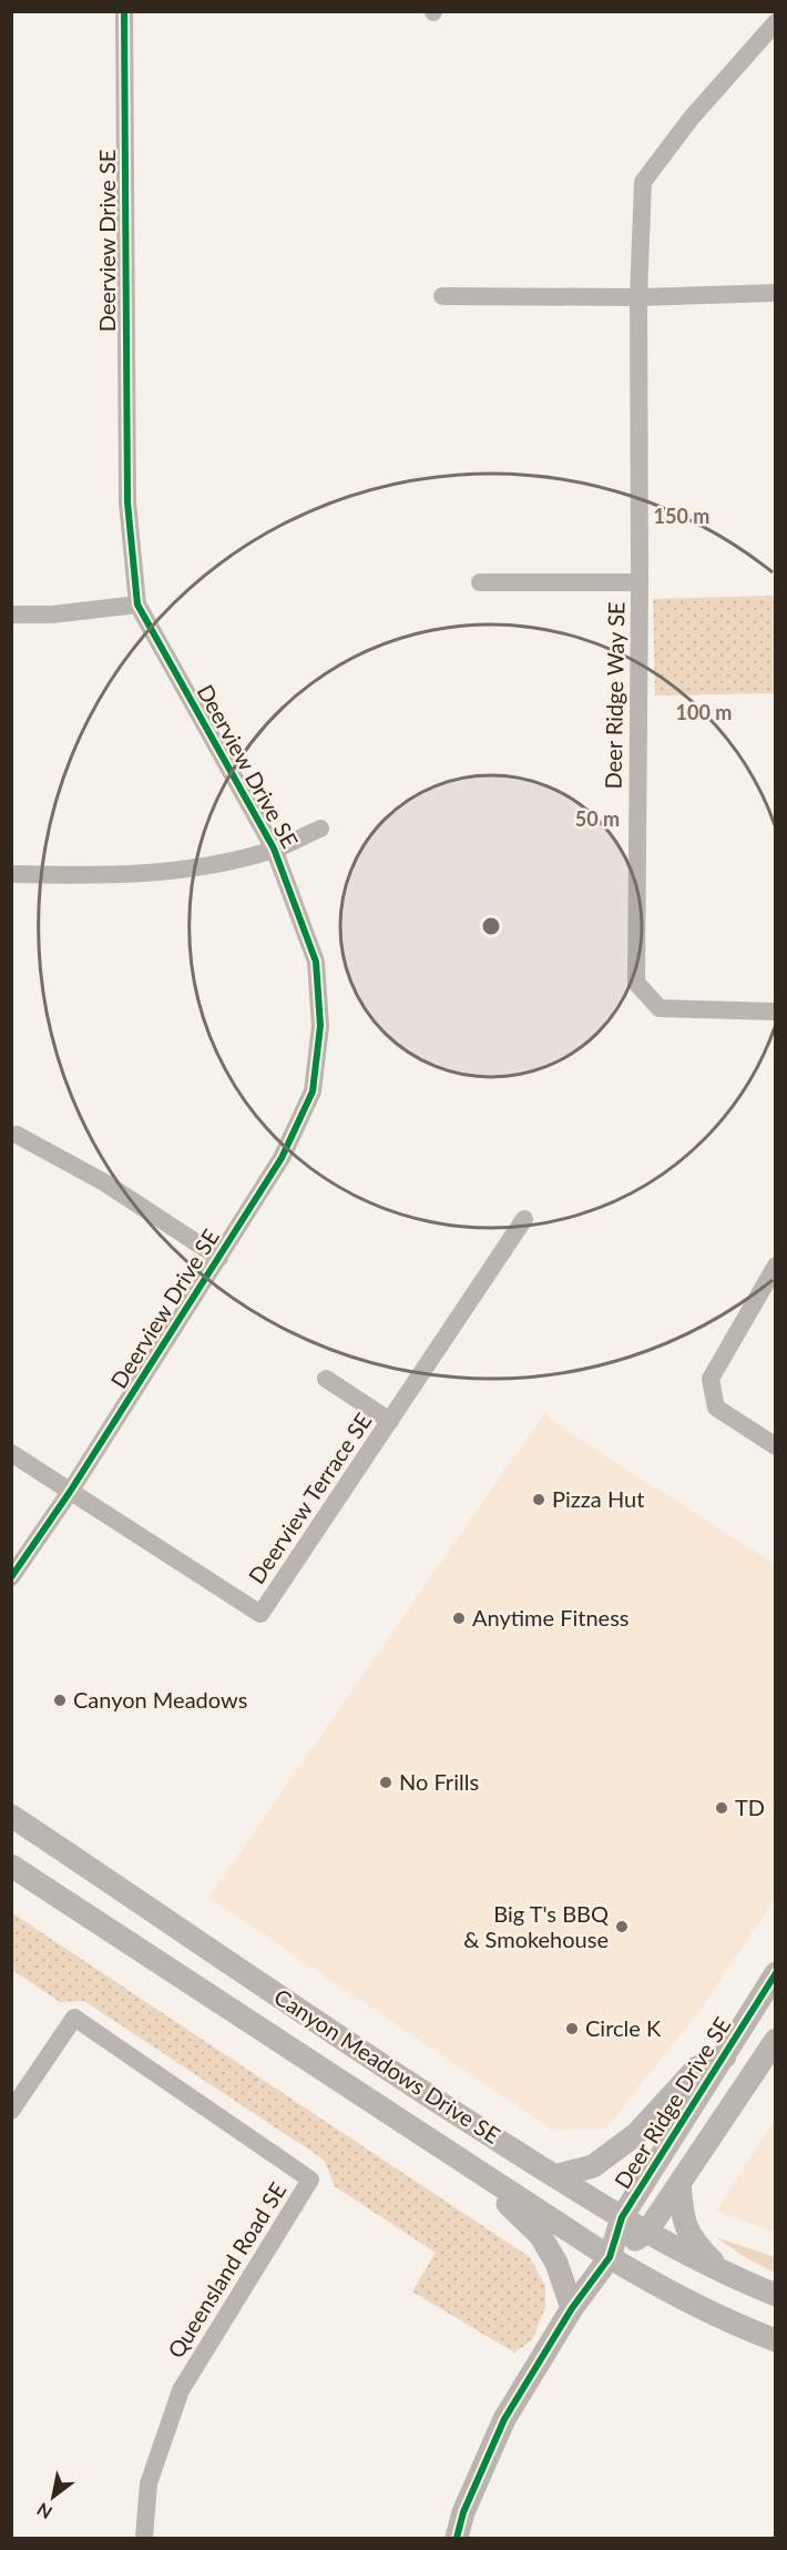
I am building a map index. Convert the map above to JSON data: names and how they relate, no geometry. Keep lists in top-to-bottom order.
{
  "streets": {
    "street": [
      "Deerview Drive SE",
      "Deer Ridge Way SE",
      "Deerview Terrace SE",
      "Canyon Meadows Drive SE",
      "Deer Ridge Drive SE",
      "Queensland Road SE"
    ]
  },
  "crossings": [
    ["Deerview Drive SE", "Deerview Terrace SE"],
    ["Canyon Meadows Drive SE", "Deer Ridge Drive SE"]
  ],
  "places": [
    "Pizza Hut",
    "Anytime Fitness",
    "Canyon Meadows",
    "No Frills",
    "TD",
    "Big T's BBQ & Smokehouse",
    "Circle K"
  ],
  "north": "bottom left",
  "rings": ["150 m", "100 m", "50 m"]
}
